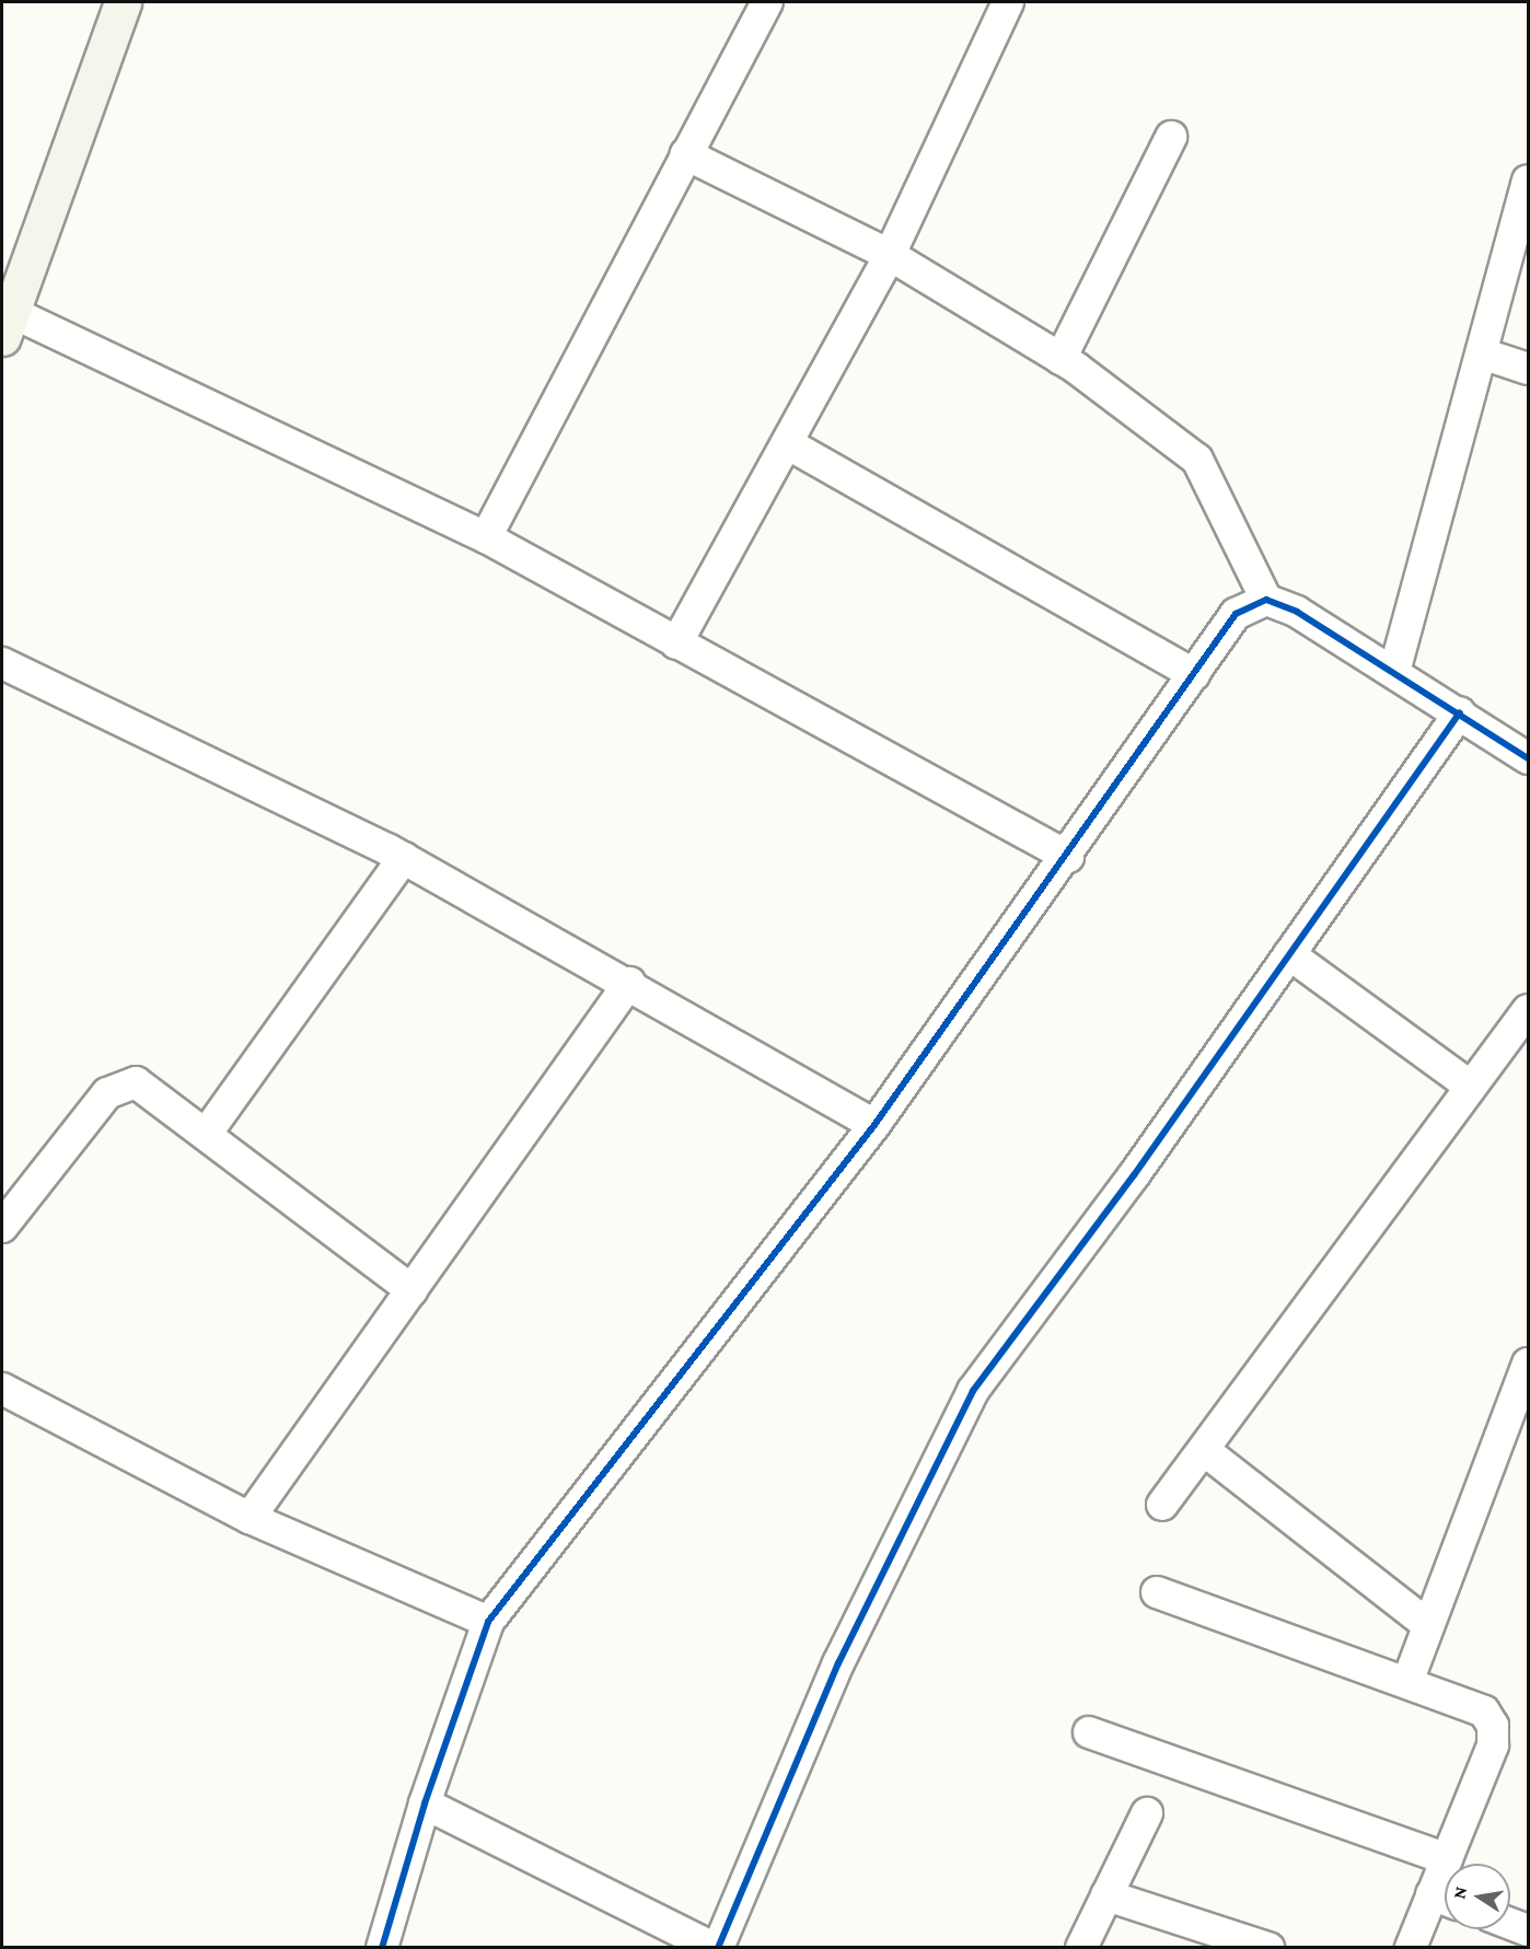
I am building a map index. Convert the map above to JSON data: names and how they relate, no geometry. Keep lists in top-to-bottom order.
{
  "north": "left"
}
